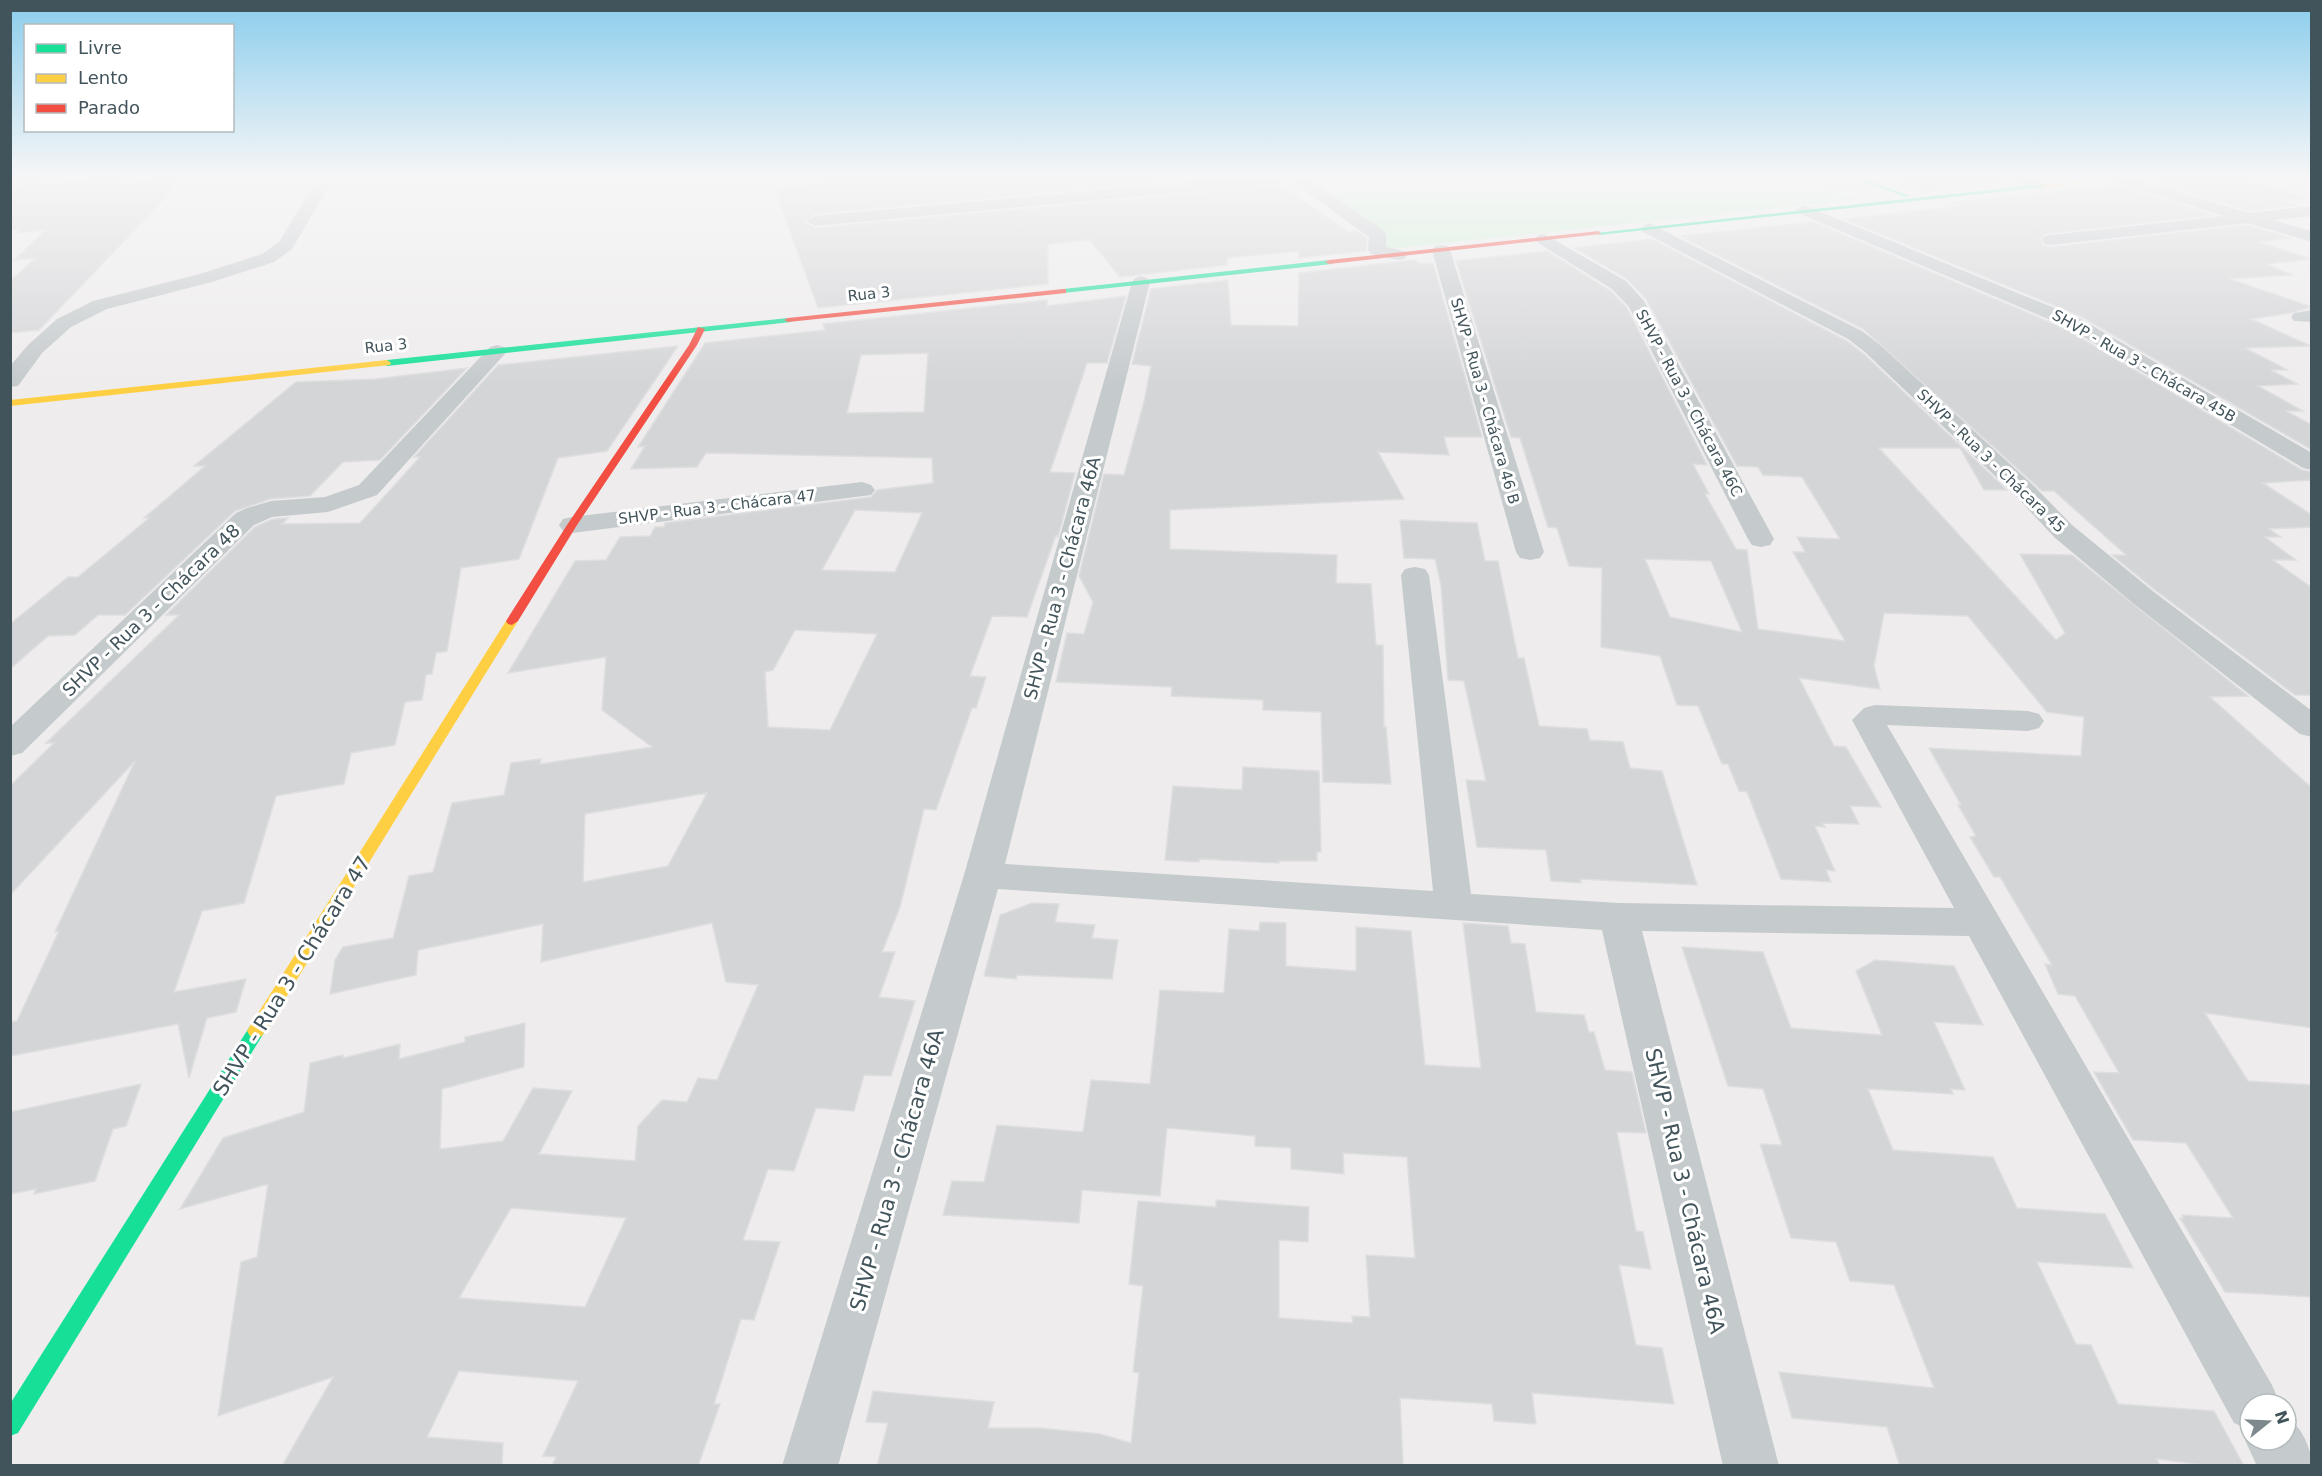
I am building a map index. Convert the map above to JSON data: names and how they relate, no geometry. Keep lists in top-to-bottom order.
{
  "streets": {
    "main road": ["Rua 3", "SHVP - Rua 3 - Chácara 47"],
    "street": [
      "SHVP - Rua 3 - Chácara 45B",
      "SHVP - Rua 3 - Chácara 46 B",
      "SHVP - Rua 3 - Chácara 46C",
      "SHVP - Rua 3 - Chácara 45",
      "SHVP - Rua 3 - Chácara 46A",
      "SHVP - Rua 3 - Chácara 48"
    ]
  },
  "crossings": [
    ["Rua 3", "SHVP - Rua 3 - Chácara 46 B"],
    ["Rua 3", "SHVP - Rua 3 - Chácara 47"],
    ["Rua 3", "SHVP - Rua 3 - Chácara 46A"],
    ["Rua 3", "SHVP - Rua 3 - Chácara 48"]
  ],
  "legend": ["Livre", "Lento", "Parado"],
  "north": "right"
}
